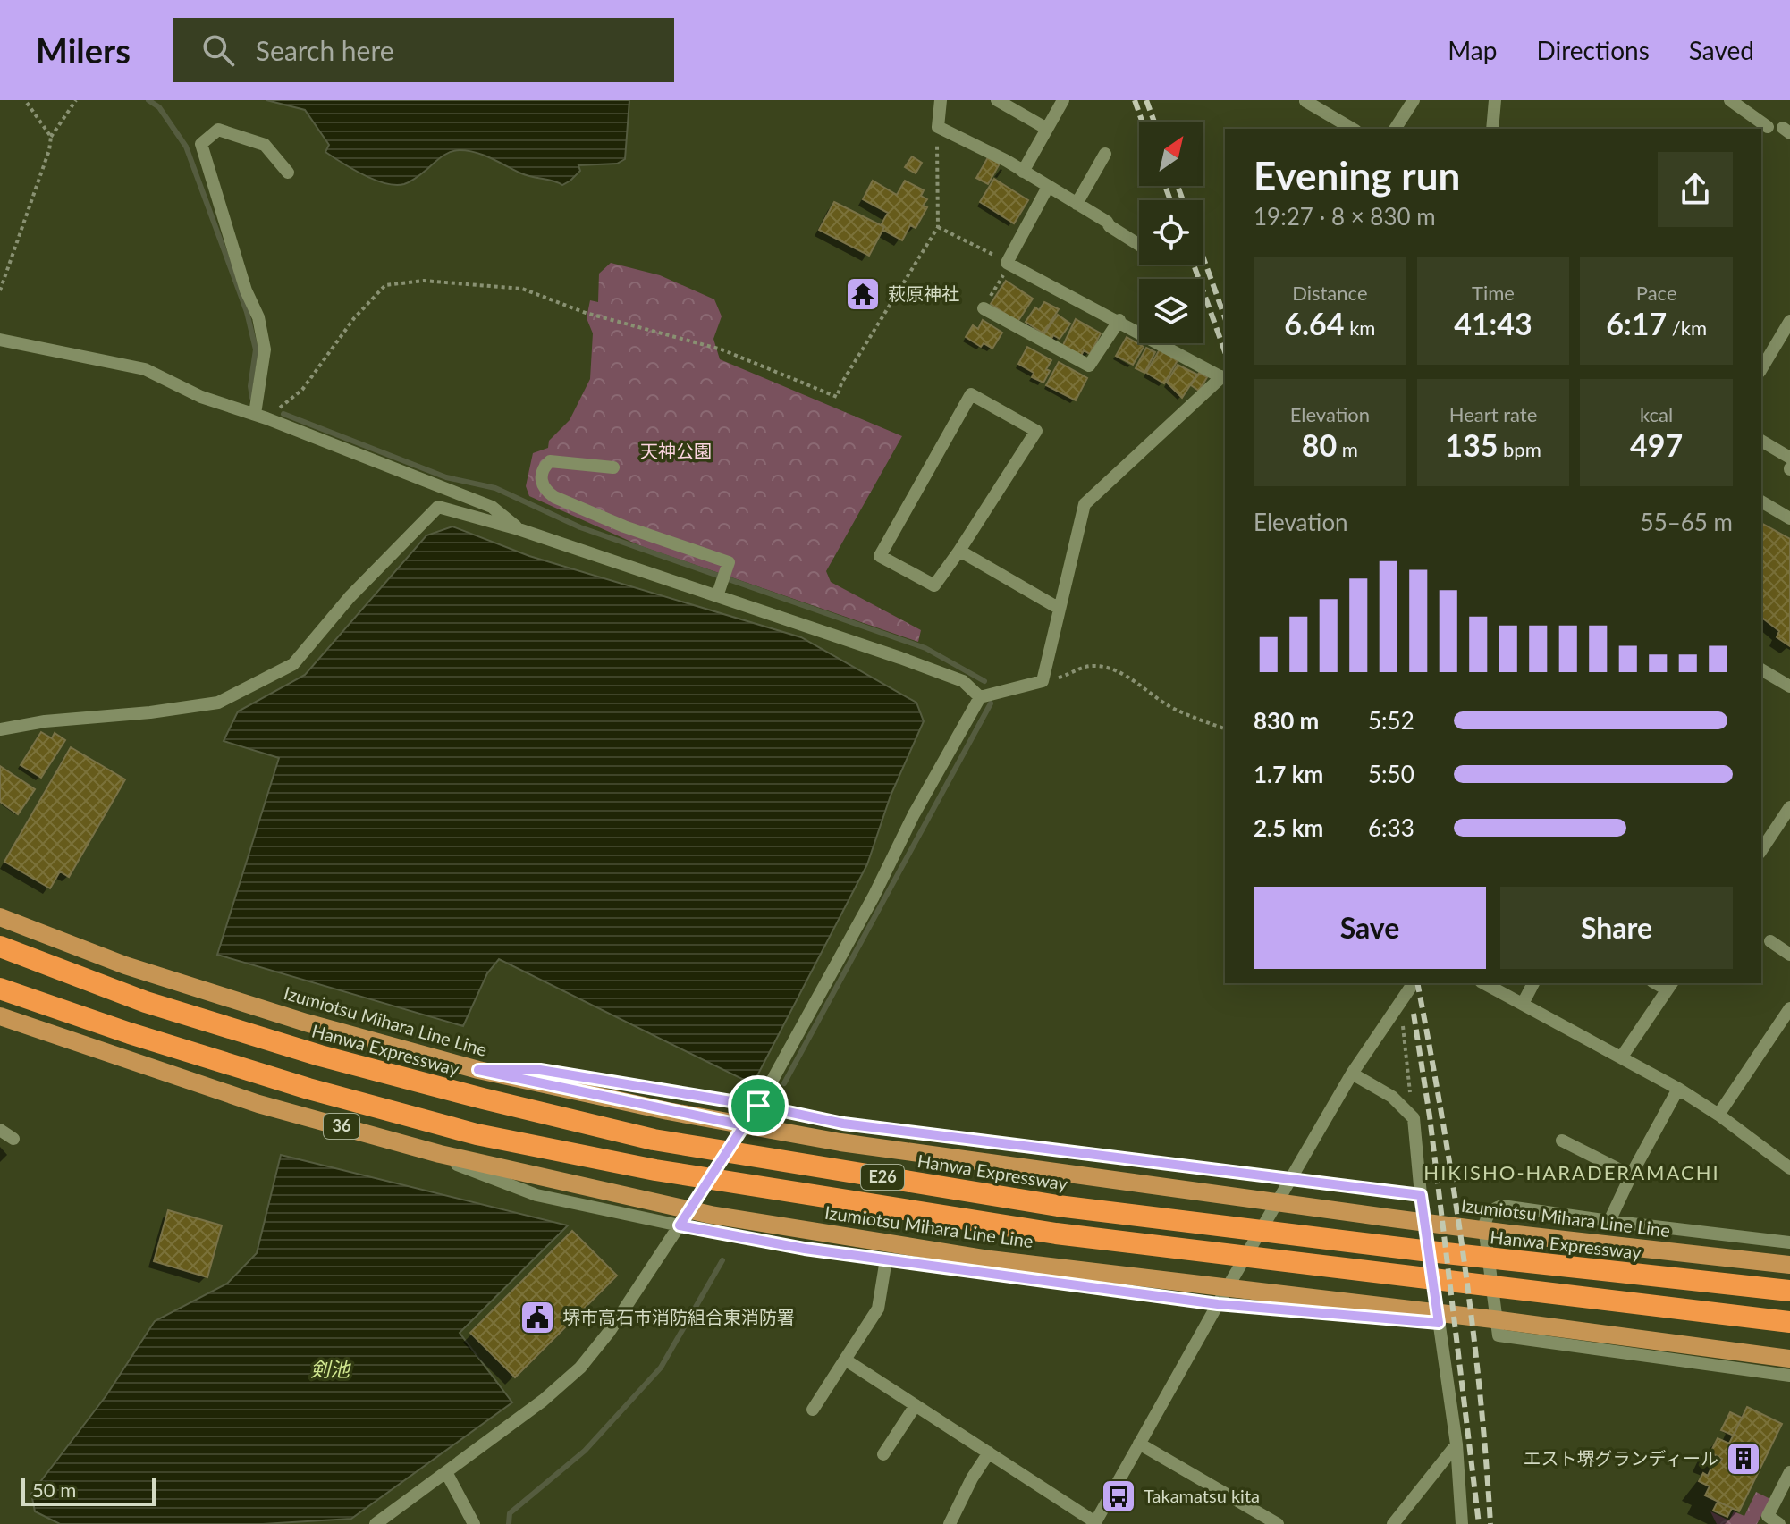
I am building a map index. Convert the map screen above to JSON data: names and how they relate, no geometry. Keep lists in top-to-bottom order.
{
  "streets": {
    "highway": ["Hanwa Expressway", "E26"],
    "main road": ["Izumiotsu Mihara Line Line", "36"]
  },
  "districts": ["HIKISHO-HARADERAMACHI"],
  "water": ["剣池"],
  "parks": ["天神公園"],
  "places": {
    "temple": ["萩原神社"],
    "public building": ["堺市高石市消防組合東消防署"],
    "building": ["エスト堺グランディール"],
    "bus stop": ["Takamatsu kita"]
  },
  "scale_bar": "50 m",
  "north": "top right",
  "page": {
    "header": "Milers",
    "search": "Search here",
    "nav": ["Map", "Directions", "Saved"],
    "heading": ["Evening run", "19:27 · 8 × 830 m"],
    "stats": [
      ["Distance", "6.64 km"],
      ["Time", "41:43"],
      ["Pace", "6:17 /km"],
      ["Elevation", "80 m"],
      ["Heart rate", "135 bpm"],
      ["kcal", "497"]
    ],
    "chart": ["Elevation", "55–65 m"],
    "list": [
      {
        "name": "830 m",
        "note": "5:52"
      },
      {
        "name": "1.7 km",
        "note": "5:50"
      },
      {
        "name": "2.5 km",
        "note": "6:33"
      }
    ],
    "buttons": ["Save", "Share"],
    "scale": "50 m"
  }
}
